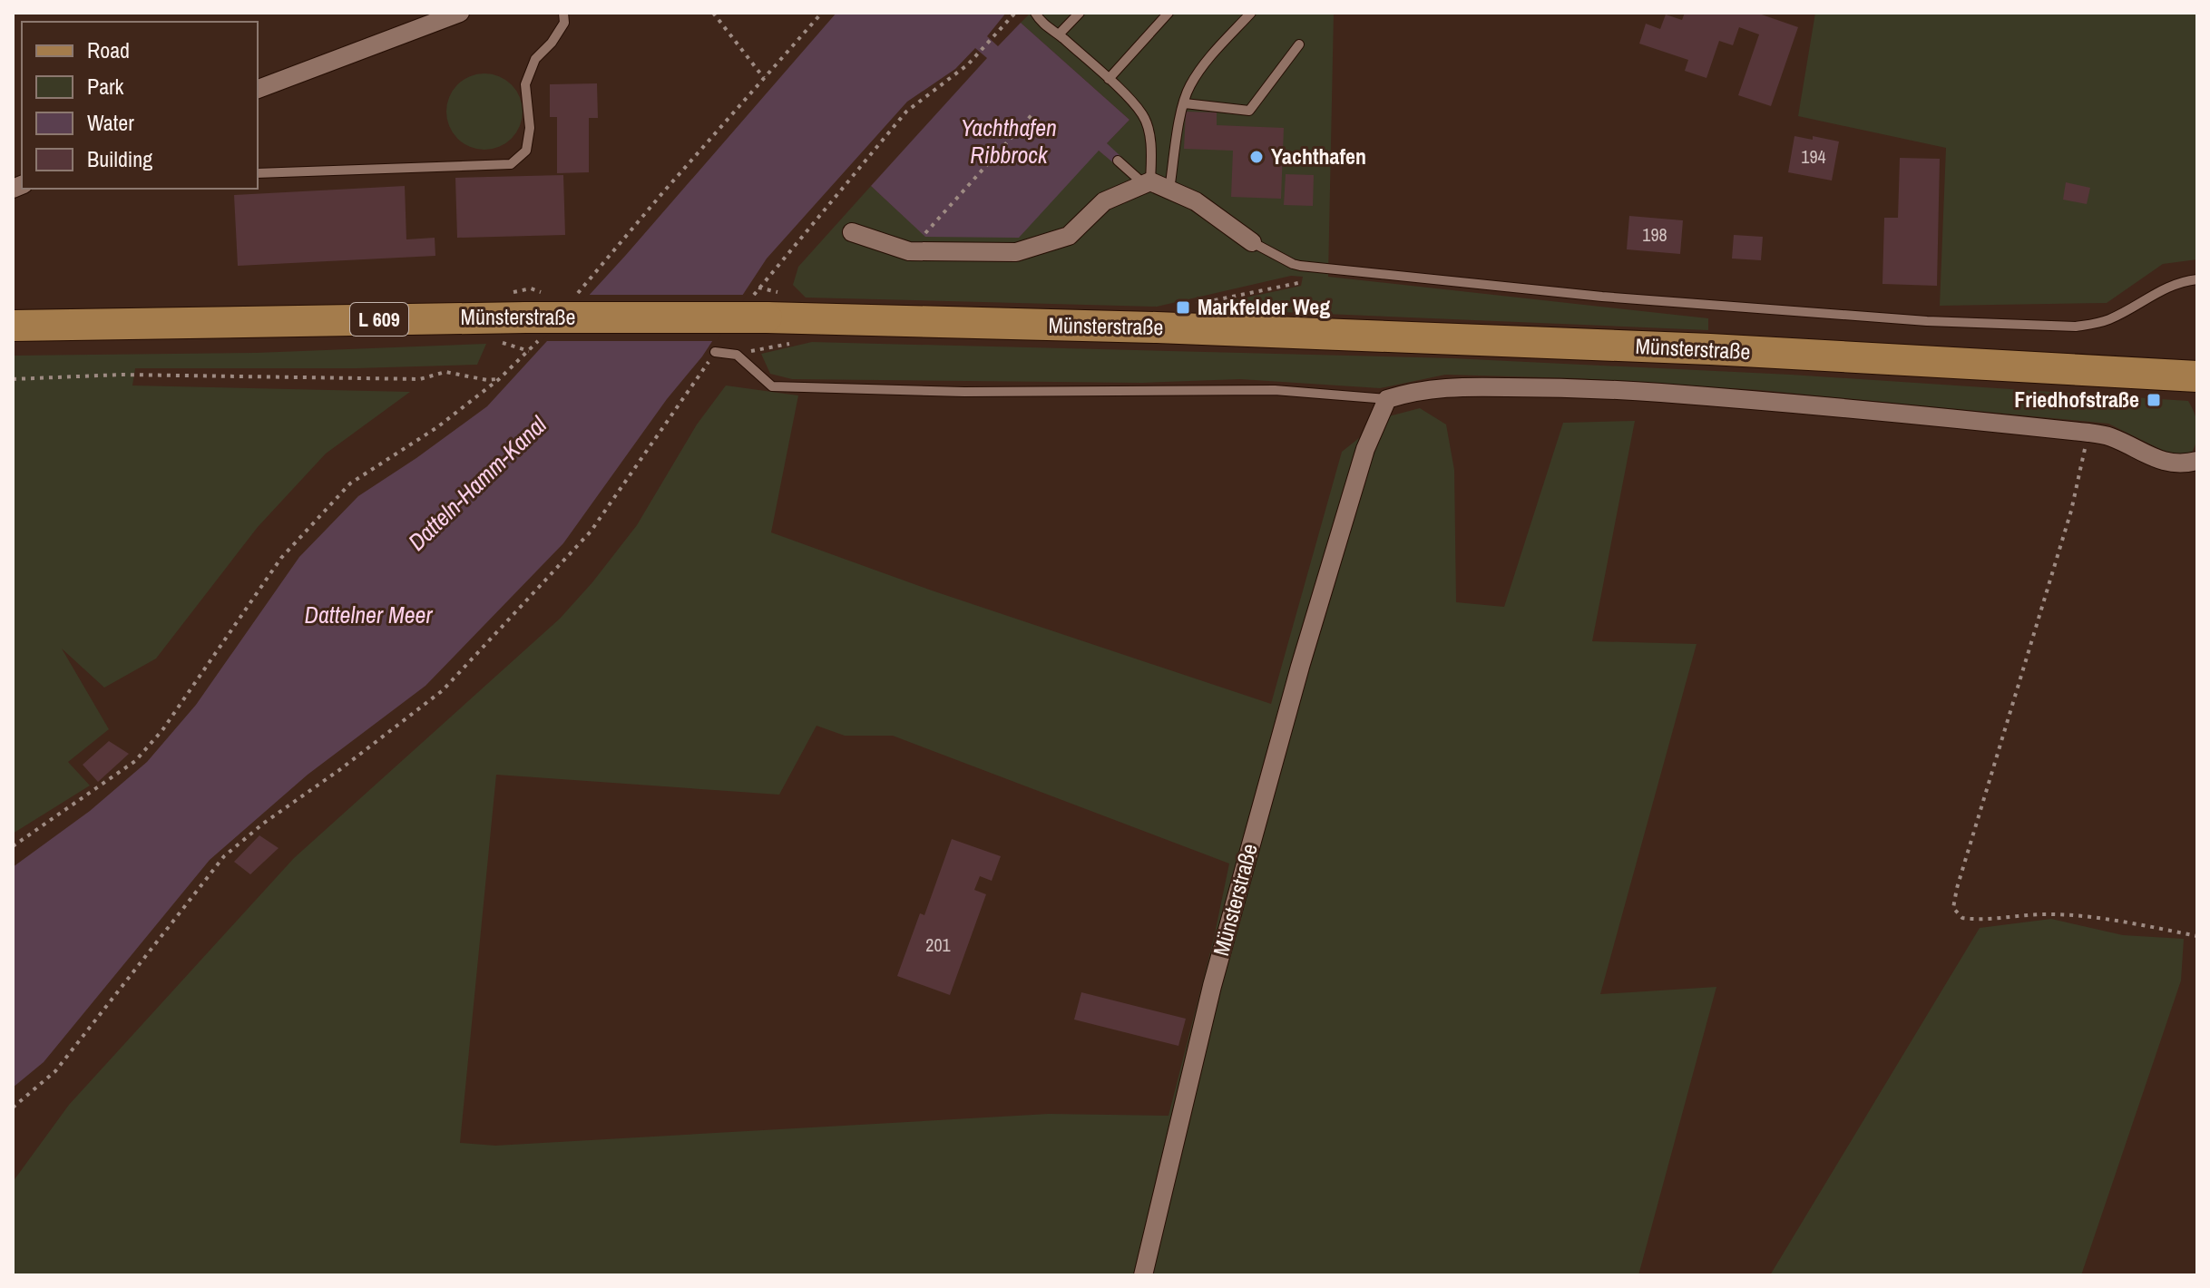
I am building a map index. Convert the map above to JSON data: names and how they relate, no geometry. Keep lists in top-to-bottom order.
{
  "streets": {
    "main road": ["Münsterstraße", "L 609"]
  },
  "water": ["Yachthafen Ribbrock", "Datteln-Hamm-Kanal", "Dattelner Meer"],
  "places": {
    "other": ["Yachthafen"],
    "transit": ["Markfelder Weg", "Friedhofstraße"]
  },
  "house_numbers": ["194", "198", "201"],
  "legend": [
    "Road",
    "Park",
    "Water",
    "Building"
  ]
}
